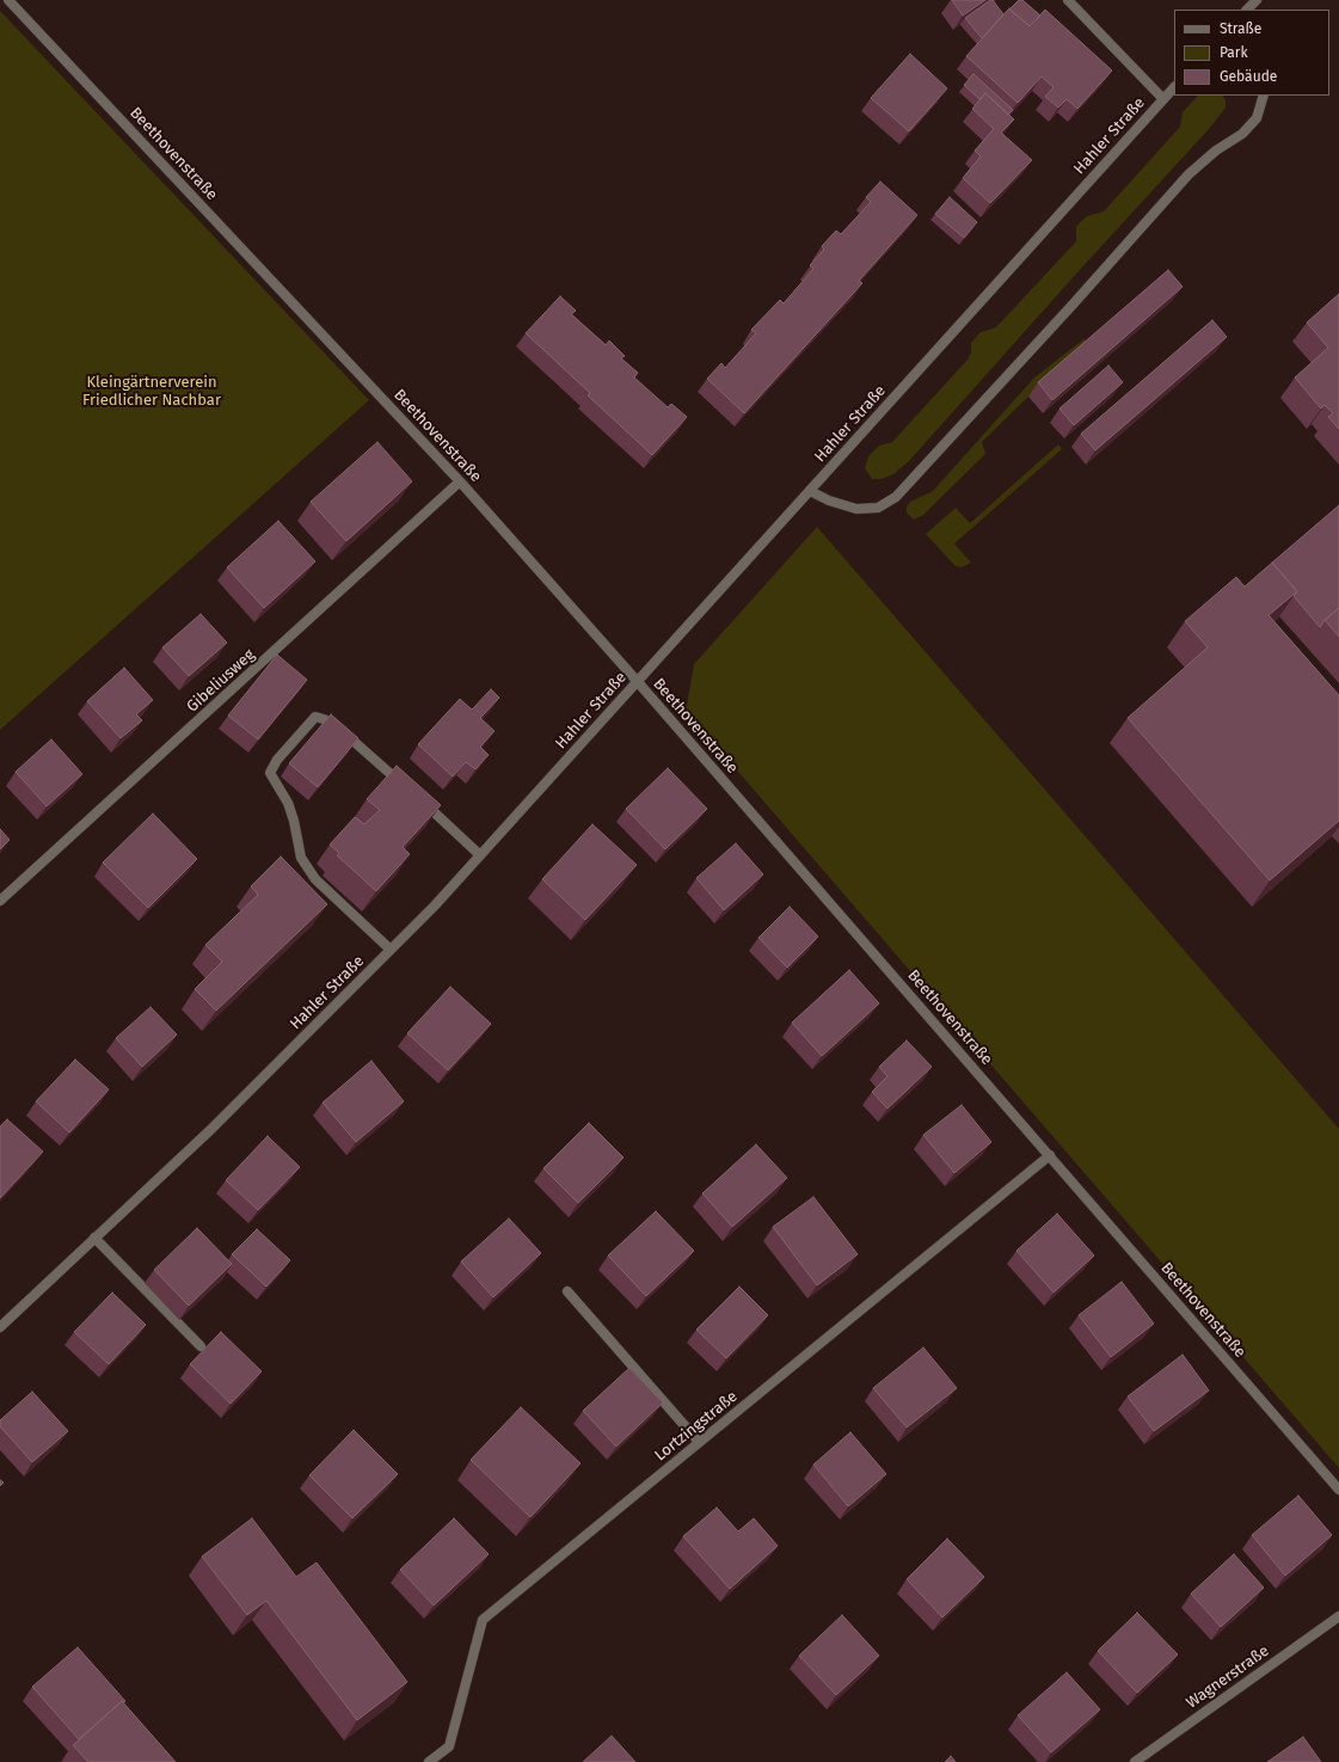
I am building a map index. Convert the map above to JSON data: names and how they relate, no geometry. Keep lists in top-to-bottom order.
{
  "streets": {
    "street": [
      "Hahler Straße",
      "Beethovenstraße",
      "Gibeliusweg",
      "Lortzingstraße",
      "Wagnerstraße"
    ]
  },
  "crossings": [
    ["Hahler Straße", "Beethovenstraße"],
    ["Beethovenstraße", "Gibeliusweg"],
    ["Beethovenstraße", "Lortzingstraße"]
  ],
  "parks": ["Kleingärtnerverein Friedlicher Nachbar"],
  "legend": ["Straße", "Park", "Gebäude"]
}
